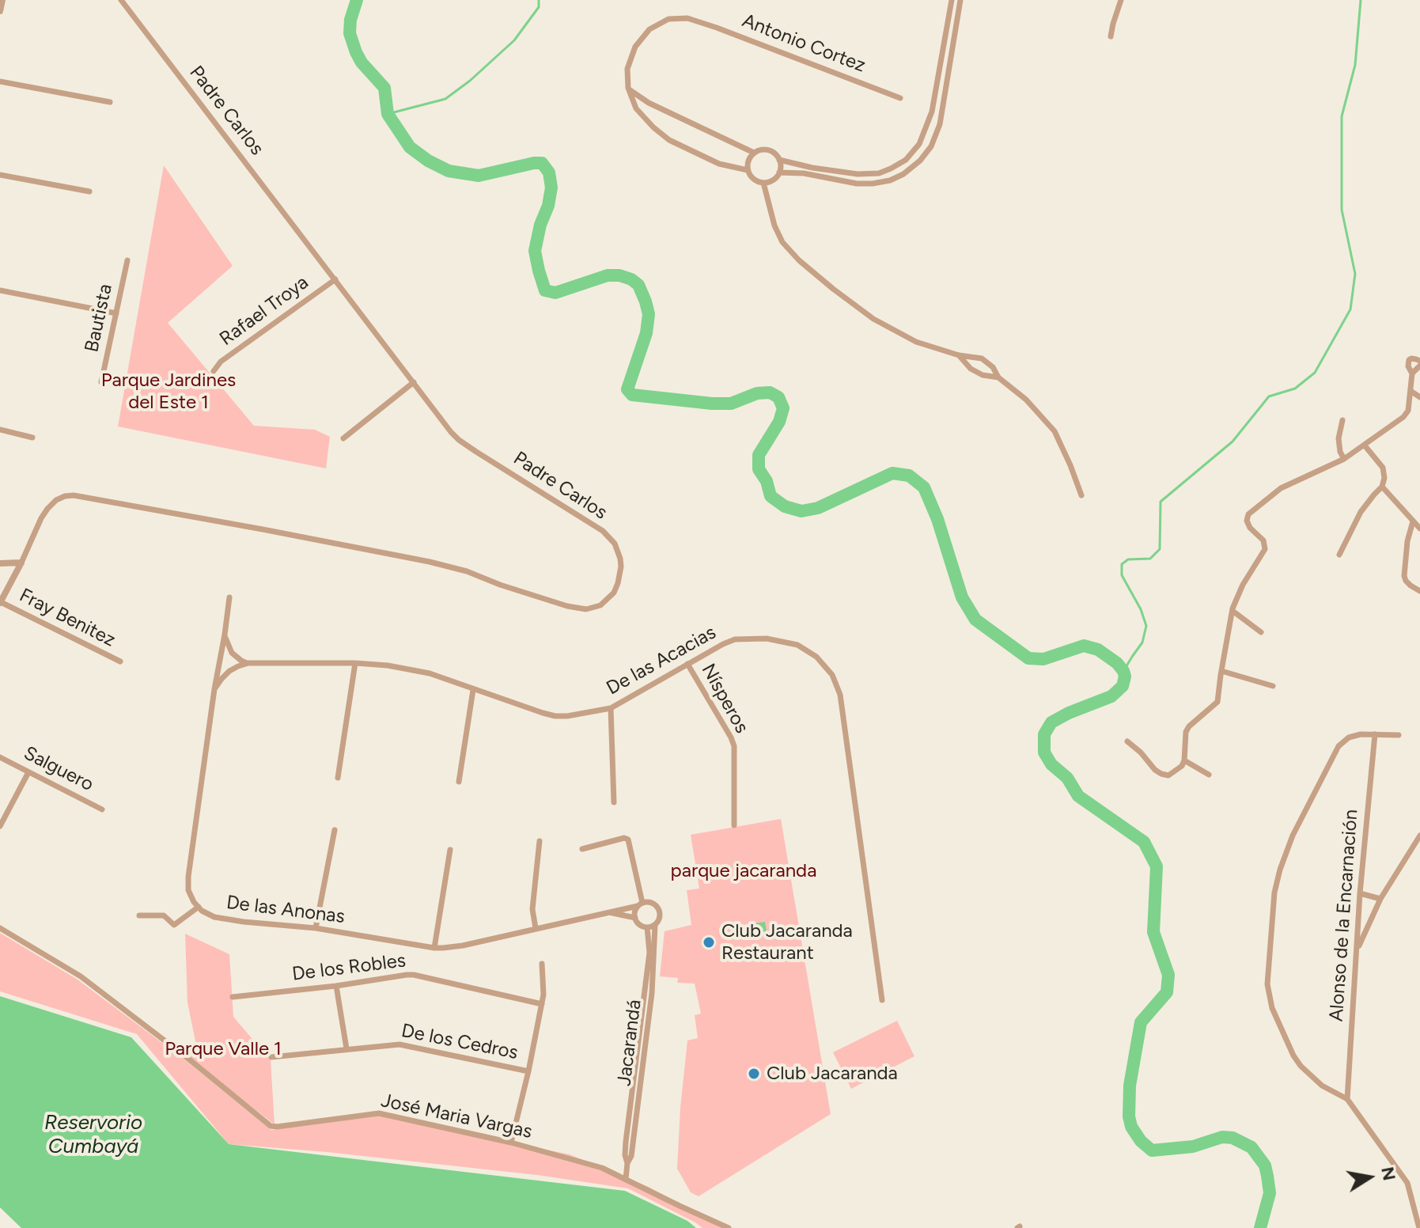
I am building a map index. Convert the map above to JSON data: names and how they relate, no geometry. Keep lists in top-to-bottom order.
{
  "streets": {
    "street": [
      "Antonio Cortez",
      "Padre Carlos",
      "Rafael Troya",
      "Bautista",
      "Fray Benitez",
      "De las Acacias",
      "Nísperos",
      "Salguero",
      "De las Anonas",
      "Alonso de la Encarnación",
      "De los Robles",
      "De los Cedros",
      "Jacarandá",
      "José Maria Vargas"
    ]
  },
  "crossings": [
    ["Padre Carlos", "Rafael Troya"],
    ["De las Acacias", "Nísperos"],
    ["De las Anonas", "Jacarandá"],
    ["Jacarandá", "José Maria Vargas"]
  ],
  "water": ["Reservorio Cumbayá"],
  "parks": ["Parque Jardines del Este 1", "parque jacaranda", "Parque Valle 1"],
  "places": ["Club Jacaranda Restaurant", "Club Jacaranda"],
  "north": "right"
}
